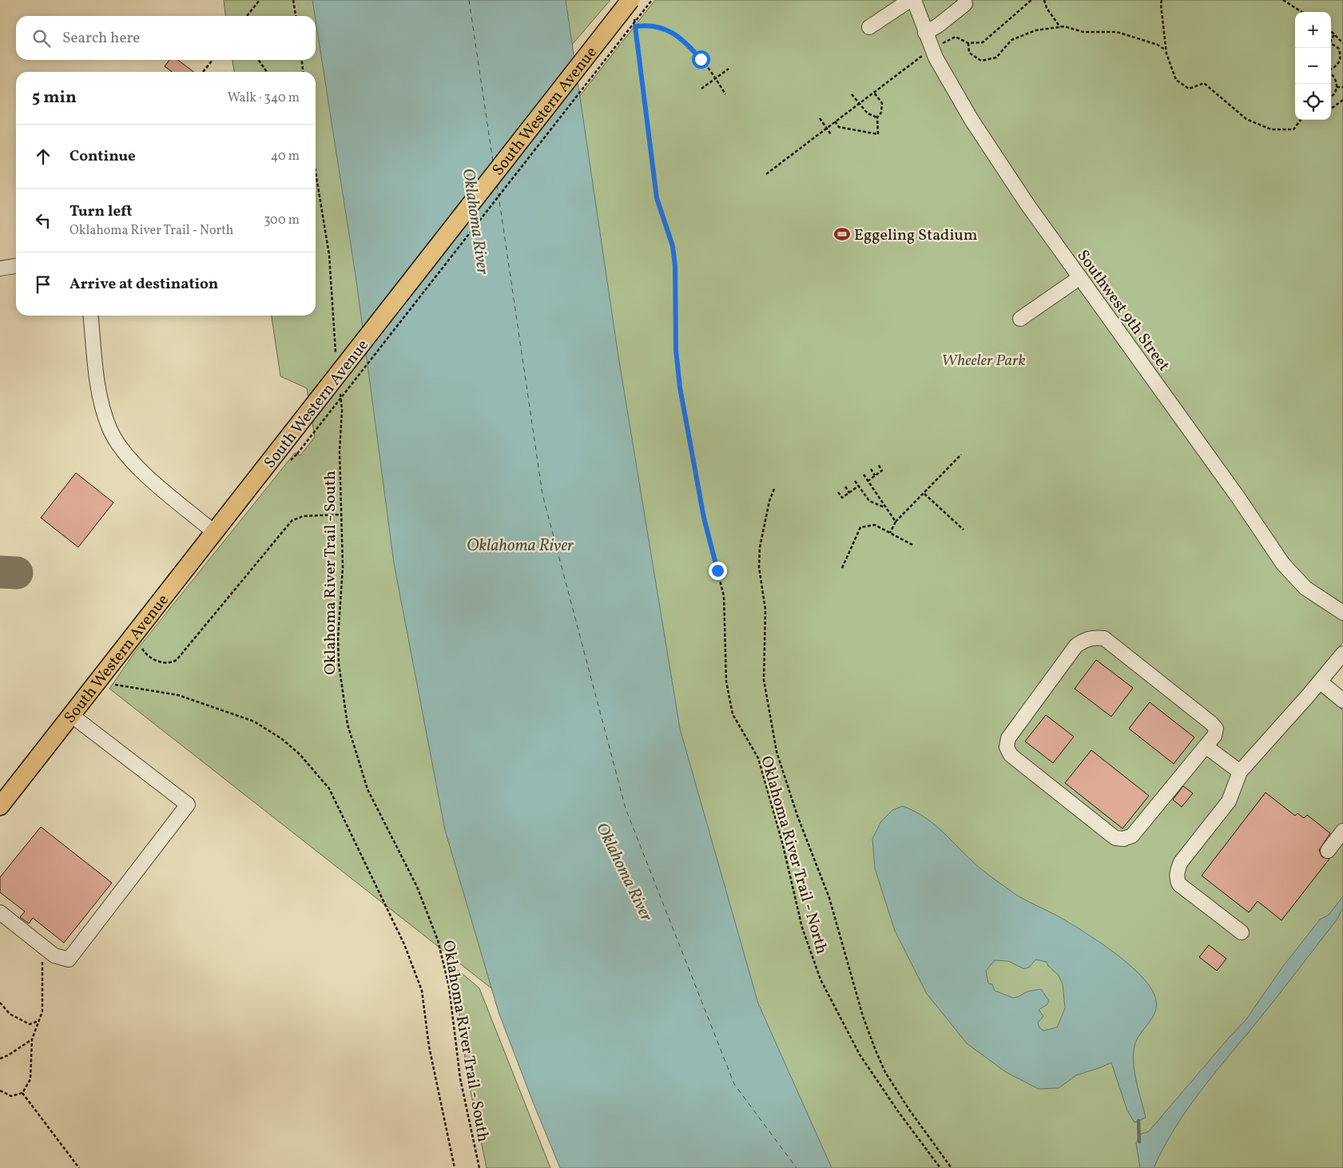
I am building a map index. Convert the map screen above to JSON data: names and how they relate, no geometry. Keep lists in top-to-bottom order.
{
  "streets": {
    "main road": ["South Western Avenue"],
    "street": ["Southwest 9th Street"],
    "path": ["Oklahoma River Trail - South", "Oklahoma River Trail - North"]
  },
  "crossings": [
    ["South Western Avenue", "Oklahoma River Trail - North"]
  ],
  "water": ["Oklahoma River"],
  "parks": ["Wheeler Park"],
  "places": {
    "sports": ["Eggeling Stadium"]
  },
  "page": {
    "map_buttons": ["+", "−"],
    "search": "Search here",
    "heading": ["5 min", "Walk · 340 m"],
    "list": [
      ["Continue", "40 m"],
      ["Turn left", "Oklahoma River Trail - North", "300 m"],
      "Arrive at destination"
    ]
  }
}
